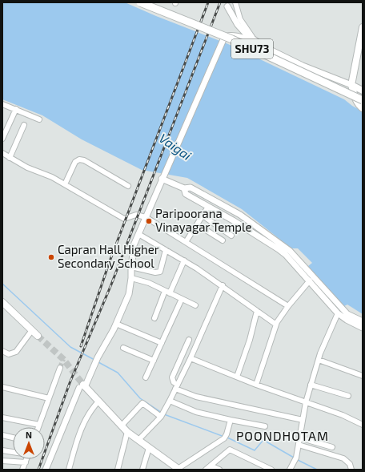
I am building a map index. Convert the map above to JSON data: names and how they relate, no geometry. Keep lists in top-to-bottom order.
{
  "streets": {
    "main road": ["SHU73"]
  },
  "districts": ["POONDHOTAM"],
  "water": ["Vaigai"],
  "places": ["Paripoorana Vinayagar Temple", "Capran Hall Higher Secondary School"],
  "north": "top"
}
